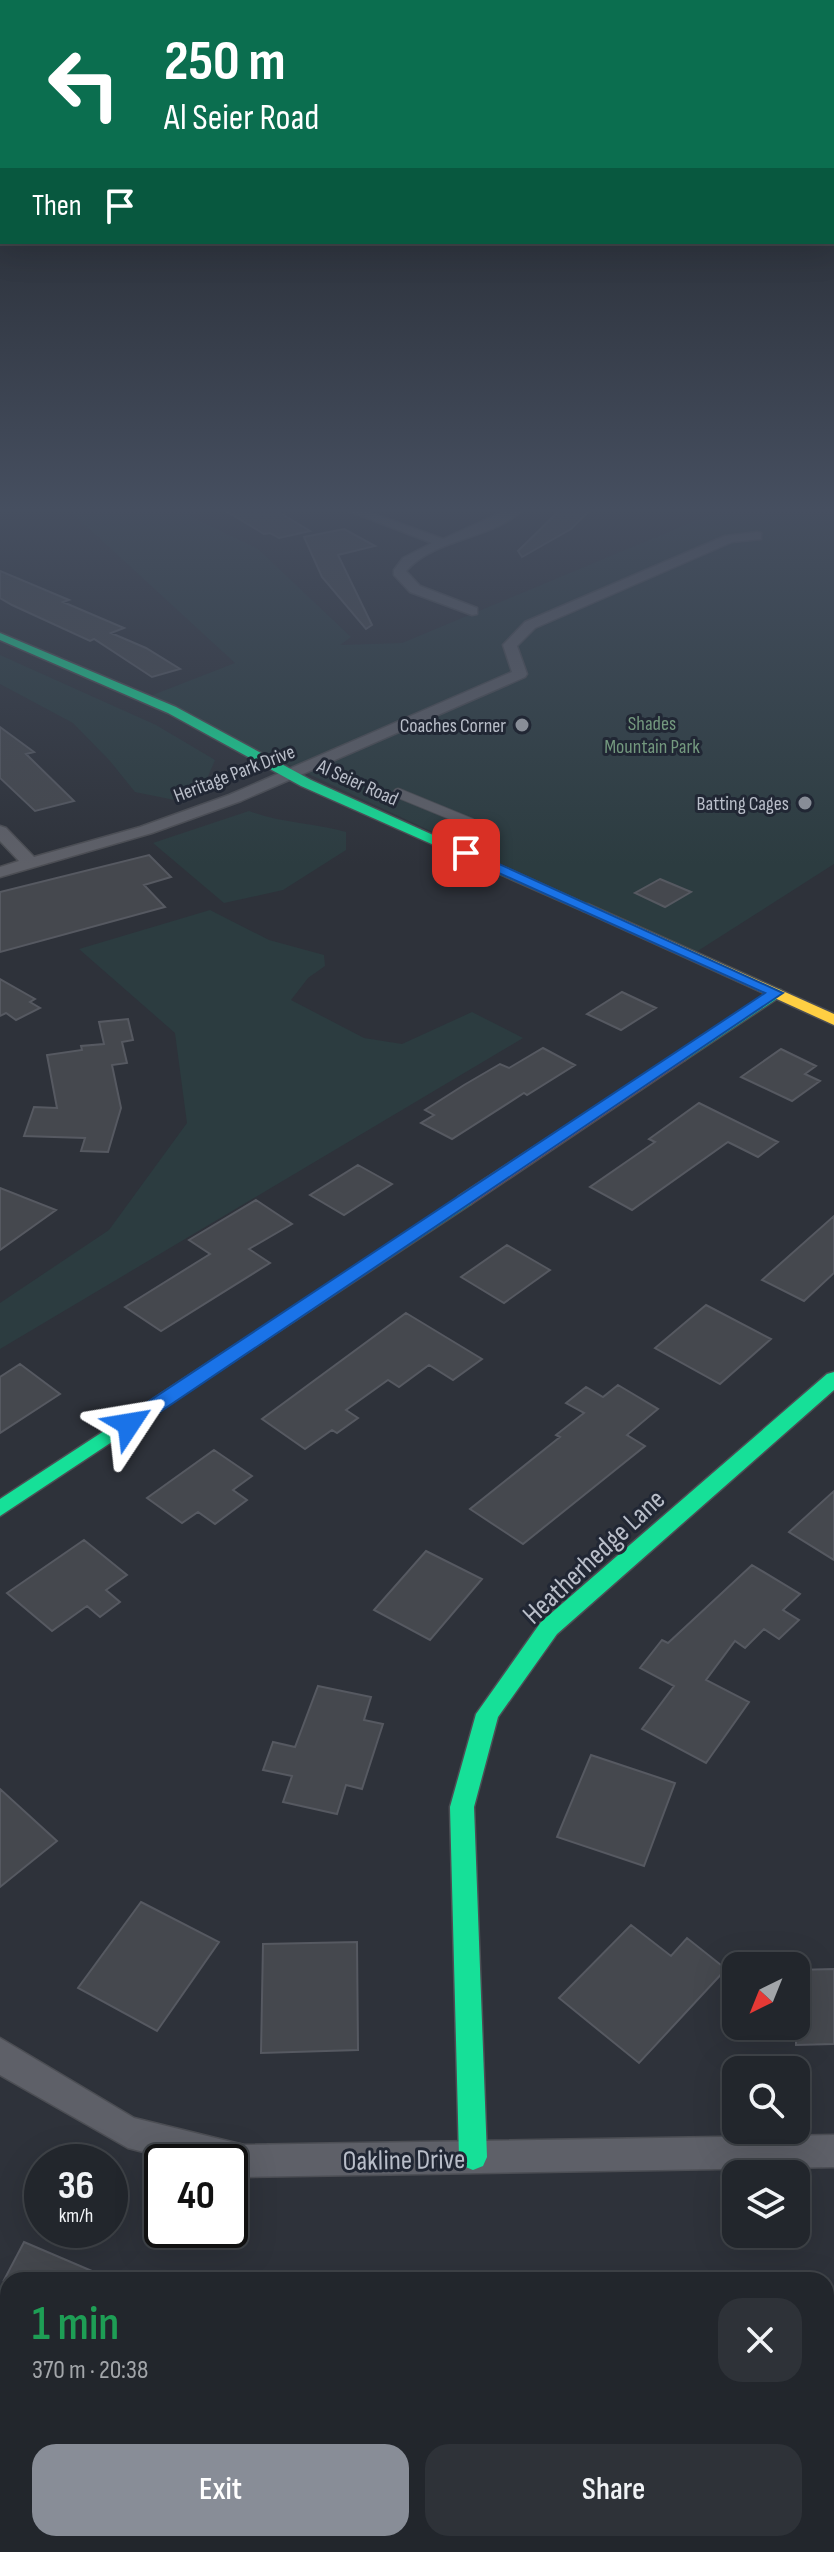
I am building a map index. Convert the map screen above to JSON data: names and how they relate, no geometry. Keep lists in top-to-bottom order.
{
  "streets": {
    "street": [
      "Heritage Park Drive",
      "Al Seier Road",
      "Heatherhedge Lane",
      "Oakline Drive"
    ]
  },
  "crossings": [
    ["Heritage Park Drive", "Al Seier Road"],
    ["Heatherhedge Lane", "Oakline Drive"]
  ],
  "parks": ["Shades Mountain Park"],
  "places": ["Coaches Corner", "Batting Cages"],
  "north": "bottom left",
  "page": {
    "turn": ["250 m", "Al Seier Road"],
    "then": "Then",
    "speed": "36 km/h",
    "limit": "40",
    "heading": ["1 min", "370 m · 20:38"],
    "buttons": ["Exit", "Share"]
  }
}
